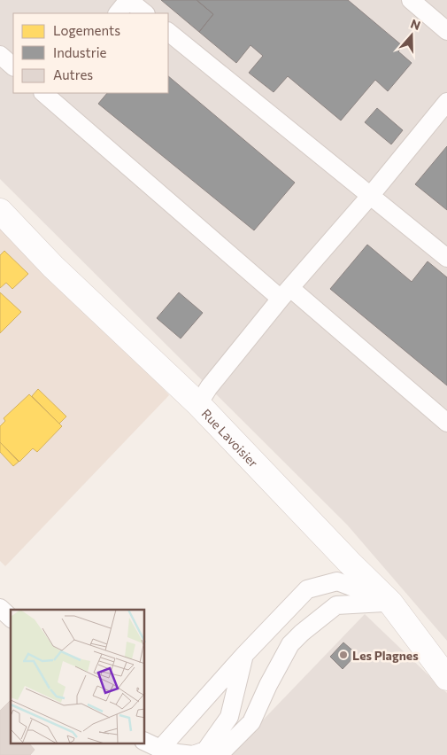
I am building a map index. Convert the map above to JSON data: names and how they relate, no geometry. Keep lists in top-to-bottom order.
{
  "streets": {
    "street": ["Rue Lavoisier"]
  },
  "places": ["Les Plagnes"],
  "legend": ["Logements", "Industrie", "Autres"],
  "north": "top"
}
